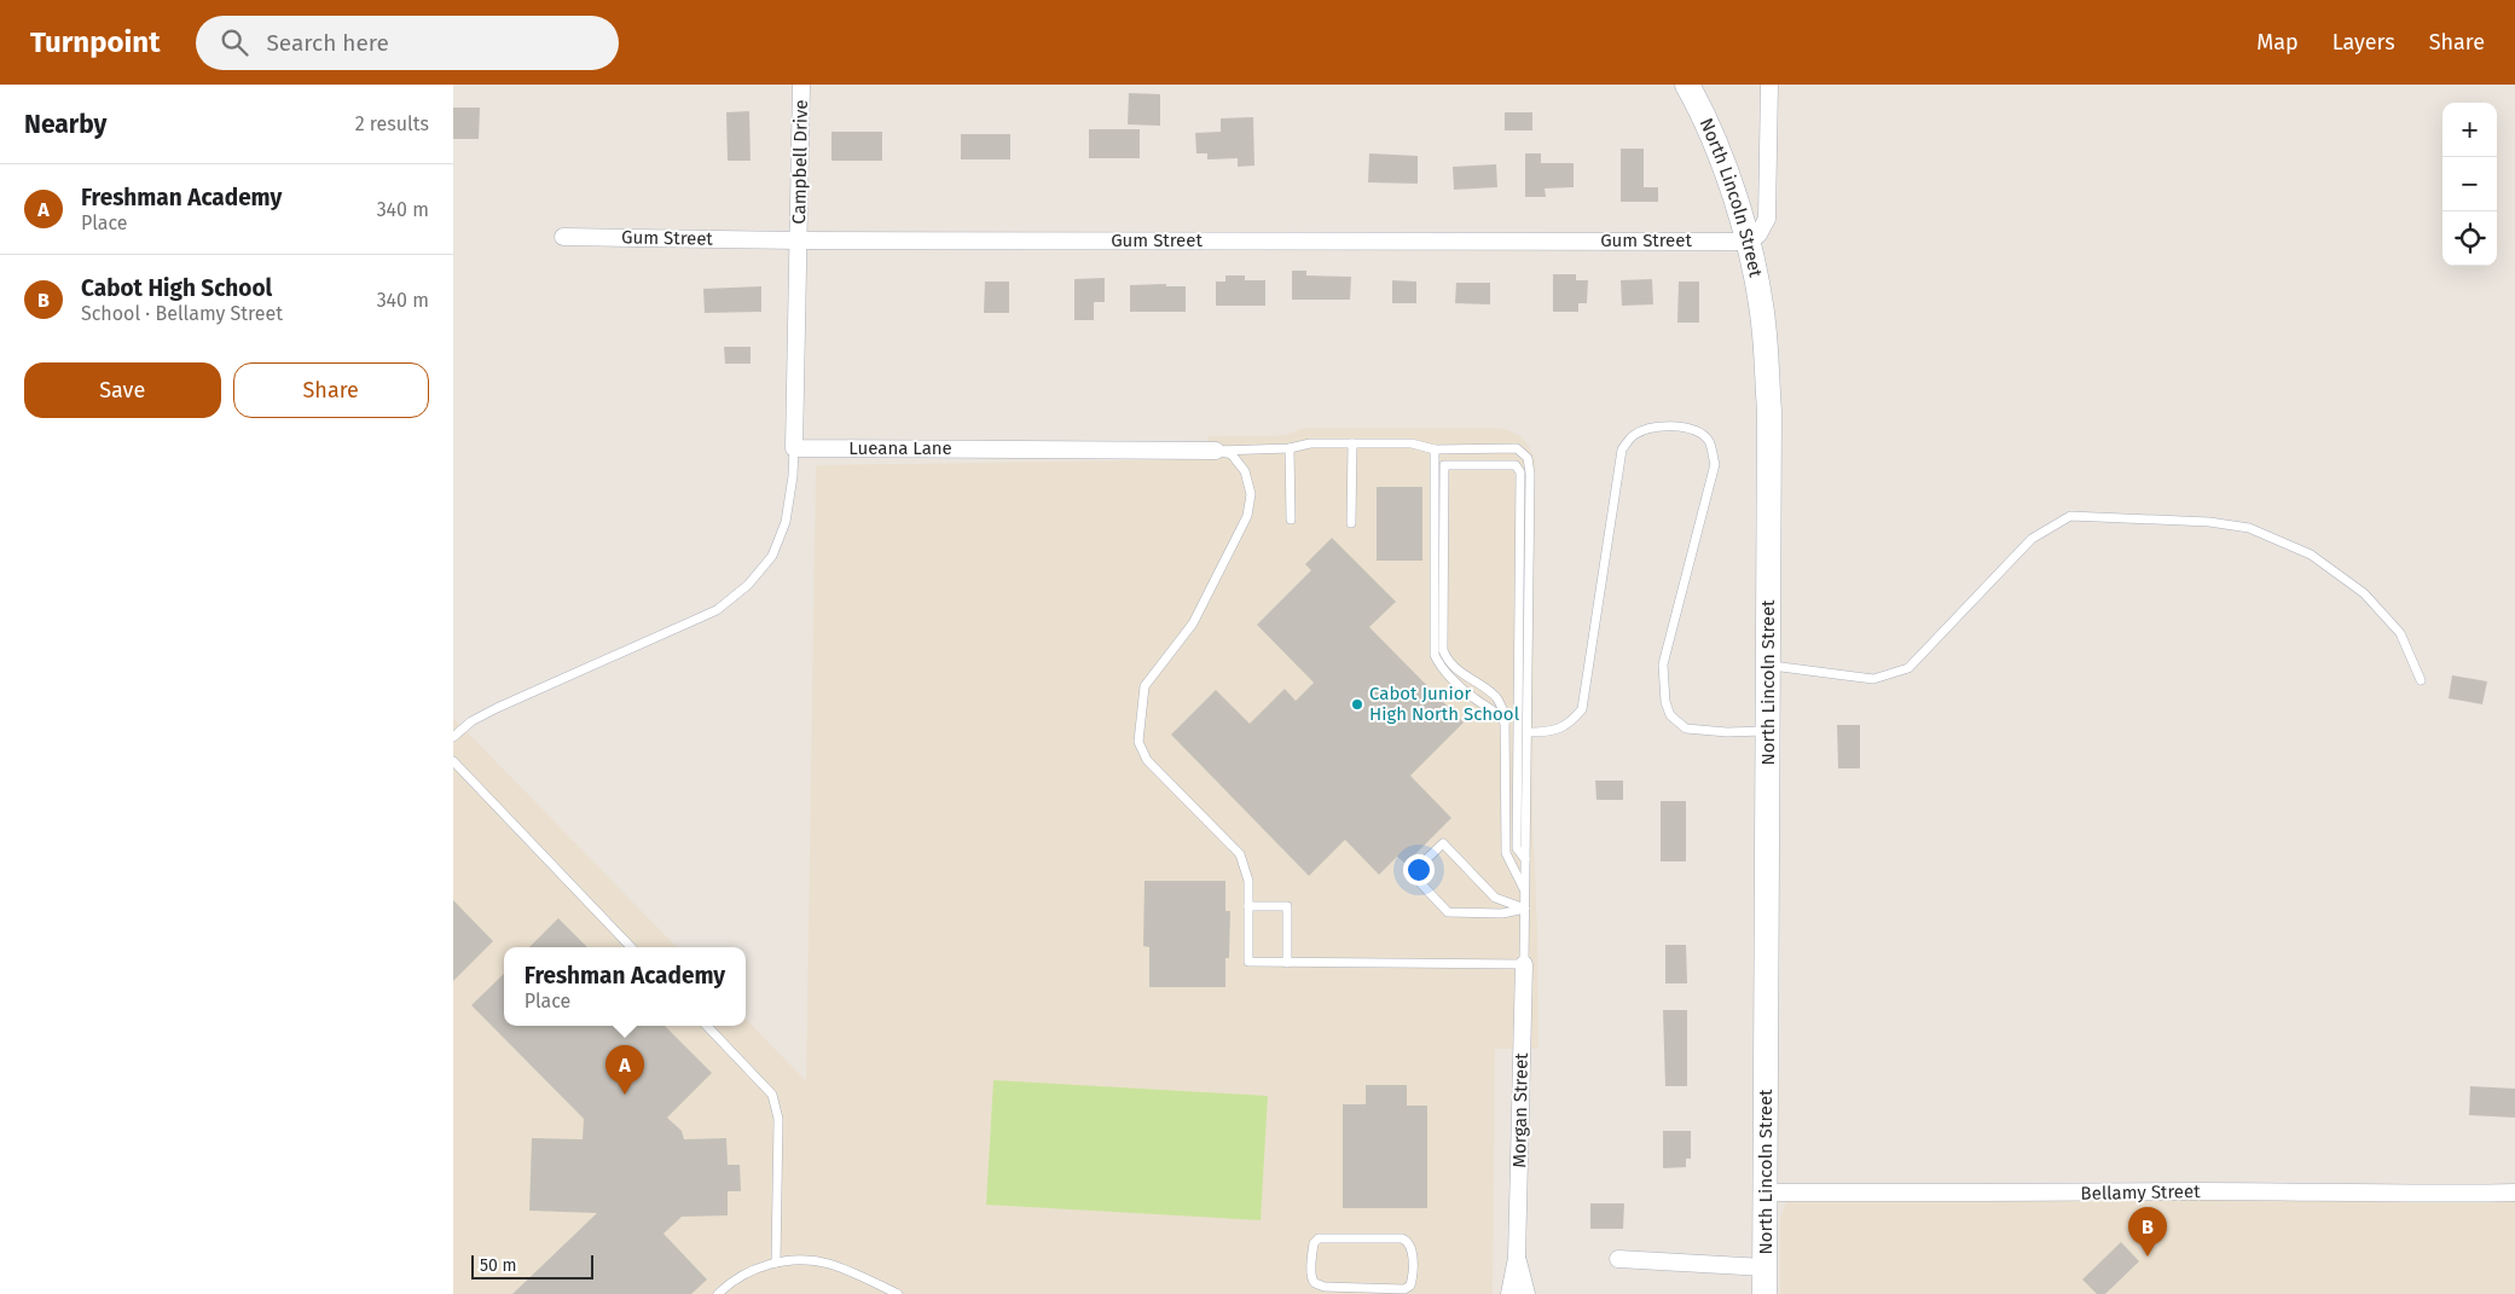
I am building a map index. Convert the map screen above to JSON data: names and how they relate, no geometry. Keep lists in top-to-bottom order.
{
  "streets": {
    "street": [
      "Campbell Drive",
      "North Lincoln Street",
      "Gum Street",
      "Lueana Lane",
      "Morgan Street",
      "Bellamy Street"
    ]
  },
  "crossings": [
    ["Campbell Drive", "Gum Street"],
    ["North Lincoln Street", "Gum Street"],
    ["North Lincoln Street", "Bellamy Street"]
  ],
  "places": ["Cabot Junior High North School"],
  "scale_bar": "50 m",
  "page": {
    "header": "Turnpoint",
    "search": "Search here",
    "nav": ["Map", "Layers", "Share"],
    "heading": ["Nearby", "2 results"],
    "map_buttons": ["+", "−"],
    "list": [
      {
        "mark": "A",
        "name": "Freshman Academy",
        "note": "Place",
        "value": "340 m"
      },
      {
        "mark": "B",
        "name": "Cabot High School",
        "note": "School · Bellamy Street",
        "value": "340 m"
      }
    ],
    "buttons": ["Save", "Share"],
    "popup": ["Freshman Academy", "Place"],
    "pins": ["A", "B"],
    "scale": "50 m"
  }
}
